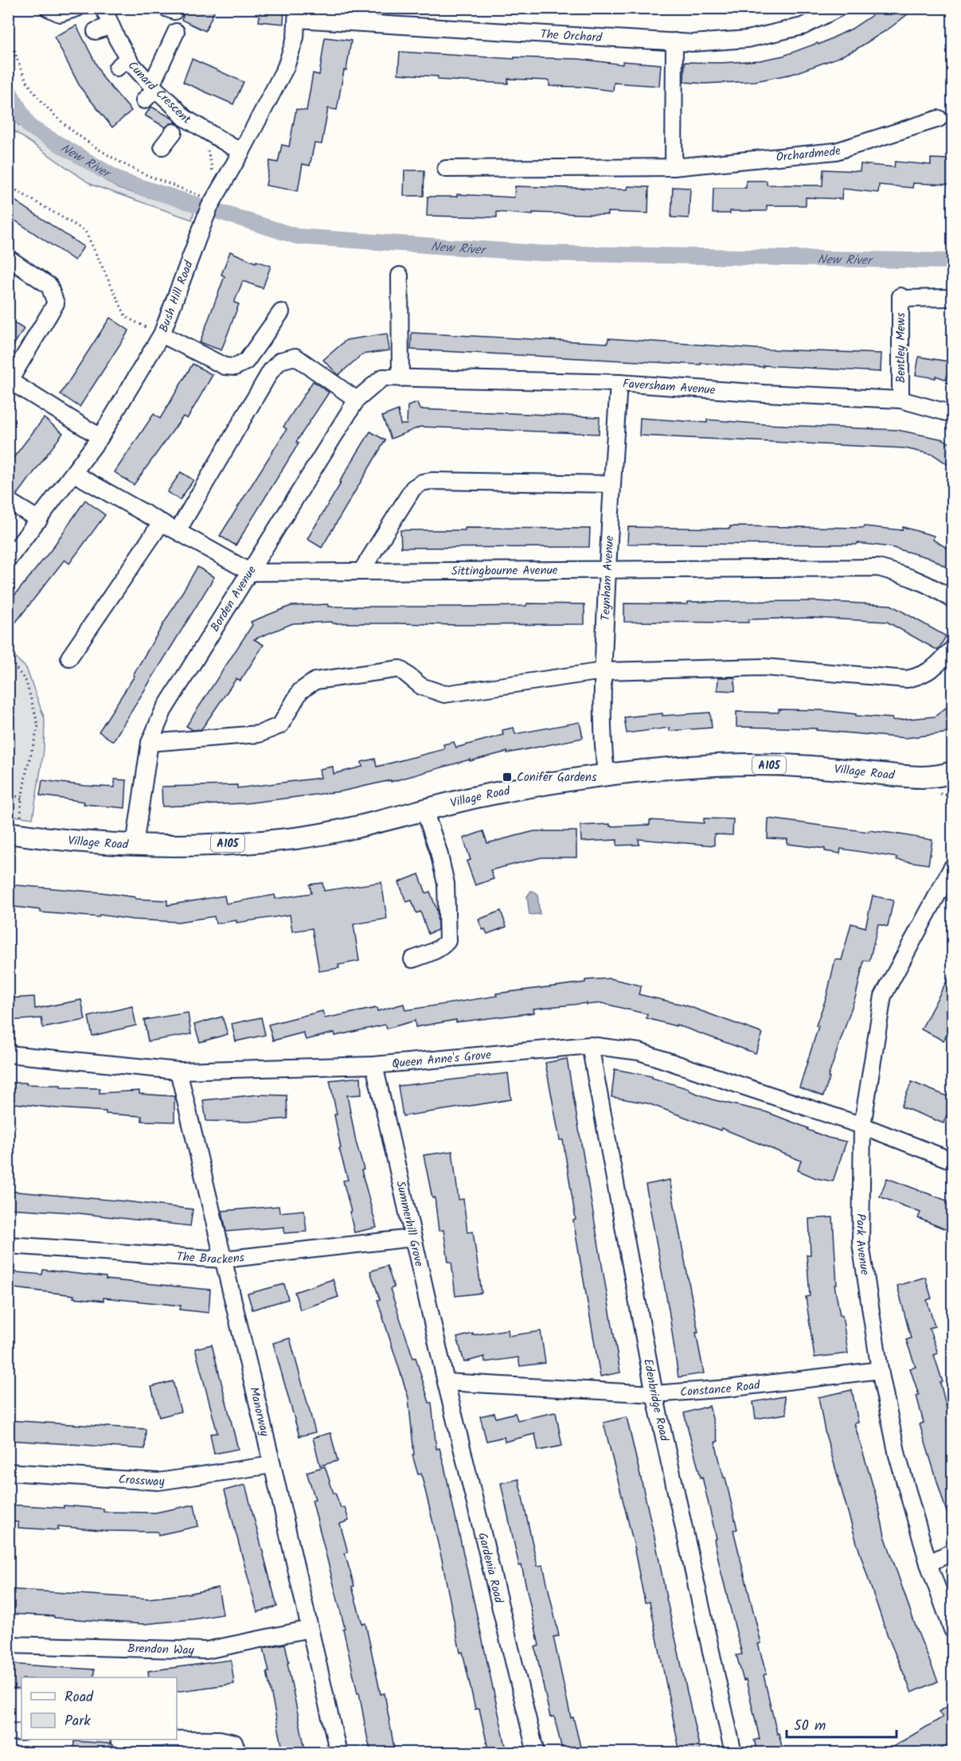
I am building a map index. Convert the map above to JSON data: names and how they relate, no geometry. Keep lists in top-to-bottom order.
{
  "streets": {
    "main road": ["A105", "Village Road"],
    "street": [
      "The Orchard",
      "Cunard Crescent",
      "Orchardmede",
      "Bush Hill Road",
      "Bentley Mews",
      "Faversham Avenue",
      "Sittingbourne Avenue",
      "Teynham Avenue",
      "Borden Avenue",
      "Queen Anne's Grove",
      "Summerhill Grove",
      "Park Avenue",
      "The Brackens",
      "Constance Road",
      "Edenbridge Road",
      "Manorway",
      "Crossway",
      "Gardenia Road",
      "Brendon Way"
    ]
  },
  "crossings": [
    ["The Orchard", "Bush Hill Road"],
    ["Cunard Crescent", "Bush Hill Road"],
    ["Bush Hill Road", "Sittingbourne Avenue"],
    ["Bentley Mews", "Faversham Avenue"],
    ["Faversham Avenue", "Teynham Avenue"],
    ["Faversham Avenue", "Borden Avenue"],
    ["Sittingbourne Avenue", "Teynham Avenue"],
    ["Sittingbourne Avenue", "Borden Avenue"],
    ["Teynham Avenue", "Village Road"],
    ["Borden Avenue", "Village Road"],
    ["Queen Anne's Grove", "Summerhill Grove"],
    ["Queen Anne's Grove", "Park Avenue"],
    ["Queen Anne's Grove", "Edenbridge Road"],
    ["Queen Anne's Grove", "Manorway"],
    ["Summerhill Grove", "The Brackens"],
    ["Summerhill Grove", "Constance Road"],
    ["Summerhill Grove", "Gardenia Road"],
    ["Park Avenue", "Constance Road"],
    ["The Brackens", "Manorway"],
    ["Constance Road", "Edenbridge Road"],
    ["Constance Road", "Gardenia Road"],
    ["Manorway", "Crossway"],
    ["Manorway", "Brendon Way"]
  ],
  "water": ["New River"],
  "places": {
    "transit": ["Conifer Gardens"]
  },
  "legend": ["Road", "Park"],
  "scale_bar": "50 m"
}
